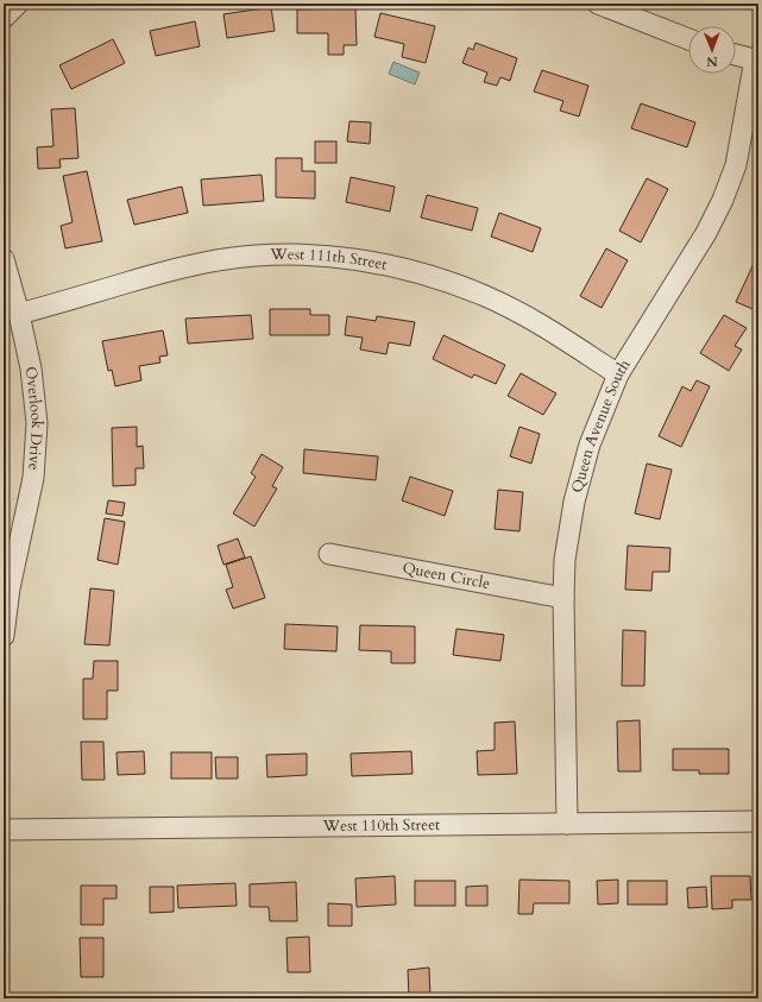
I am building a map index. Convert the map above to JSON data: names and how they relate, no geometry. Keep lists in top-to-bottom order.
{
  "streets": {
    "street": [
      "West 111th Street",
      "Overlook Drive",
      "Queen Avenue South",
      "Queen Circle",
      "West 110th Street"
    ]
  },
  "crossings": [
    ["West 111th Street", "Overlook Drive"],
    ["West 111th Street", "Queen Avenue South"],
    ["Queen Avenue South", "Queen Circle"],
    ["Queen Avenue South", "West 110th Street"]
  ],
  "north": "bottom"
}
